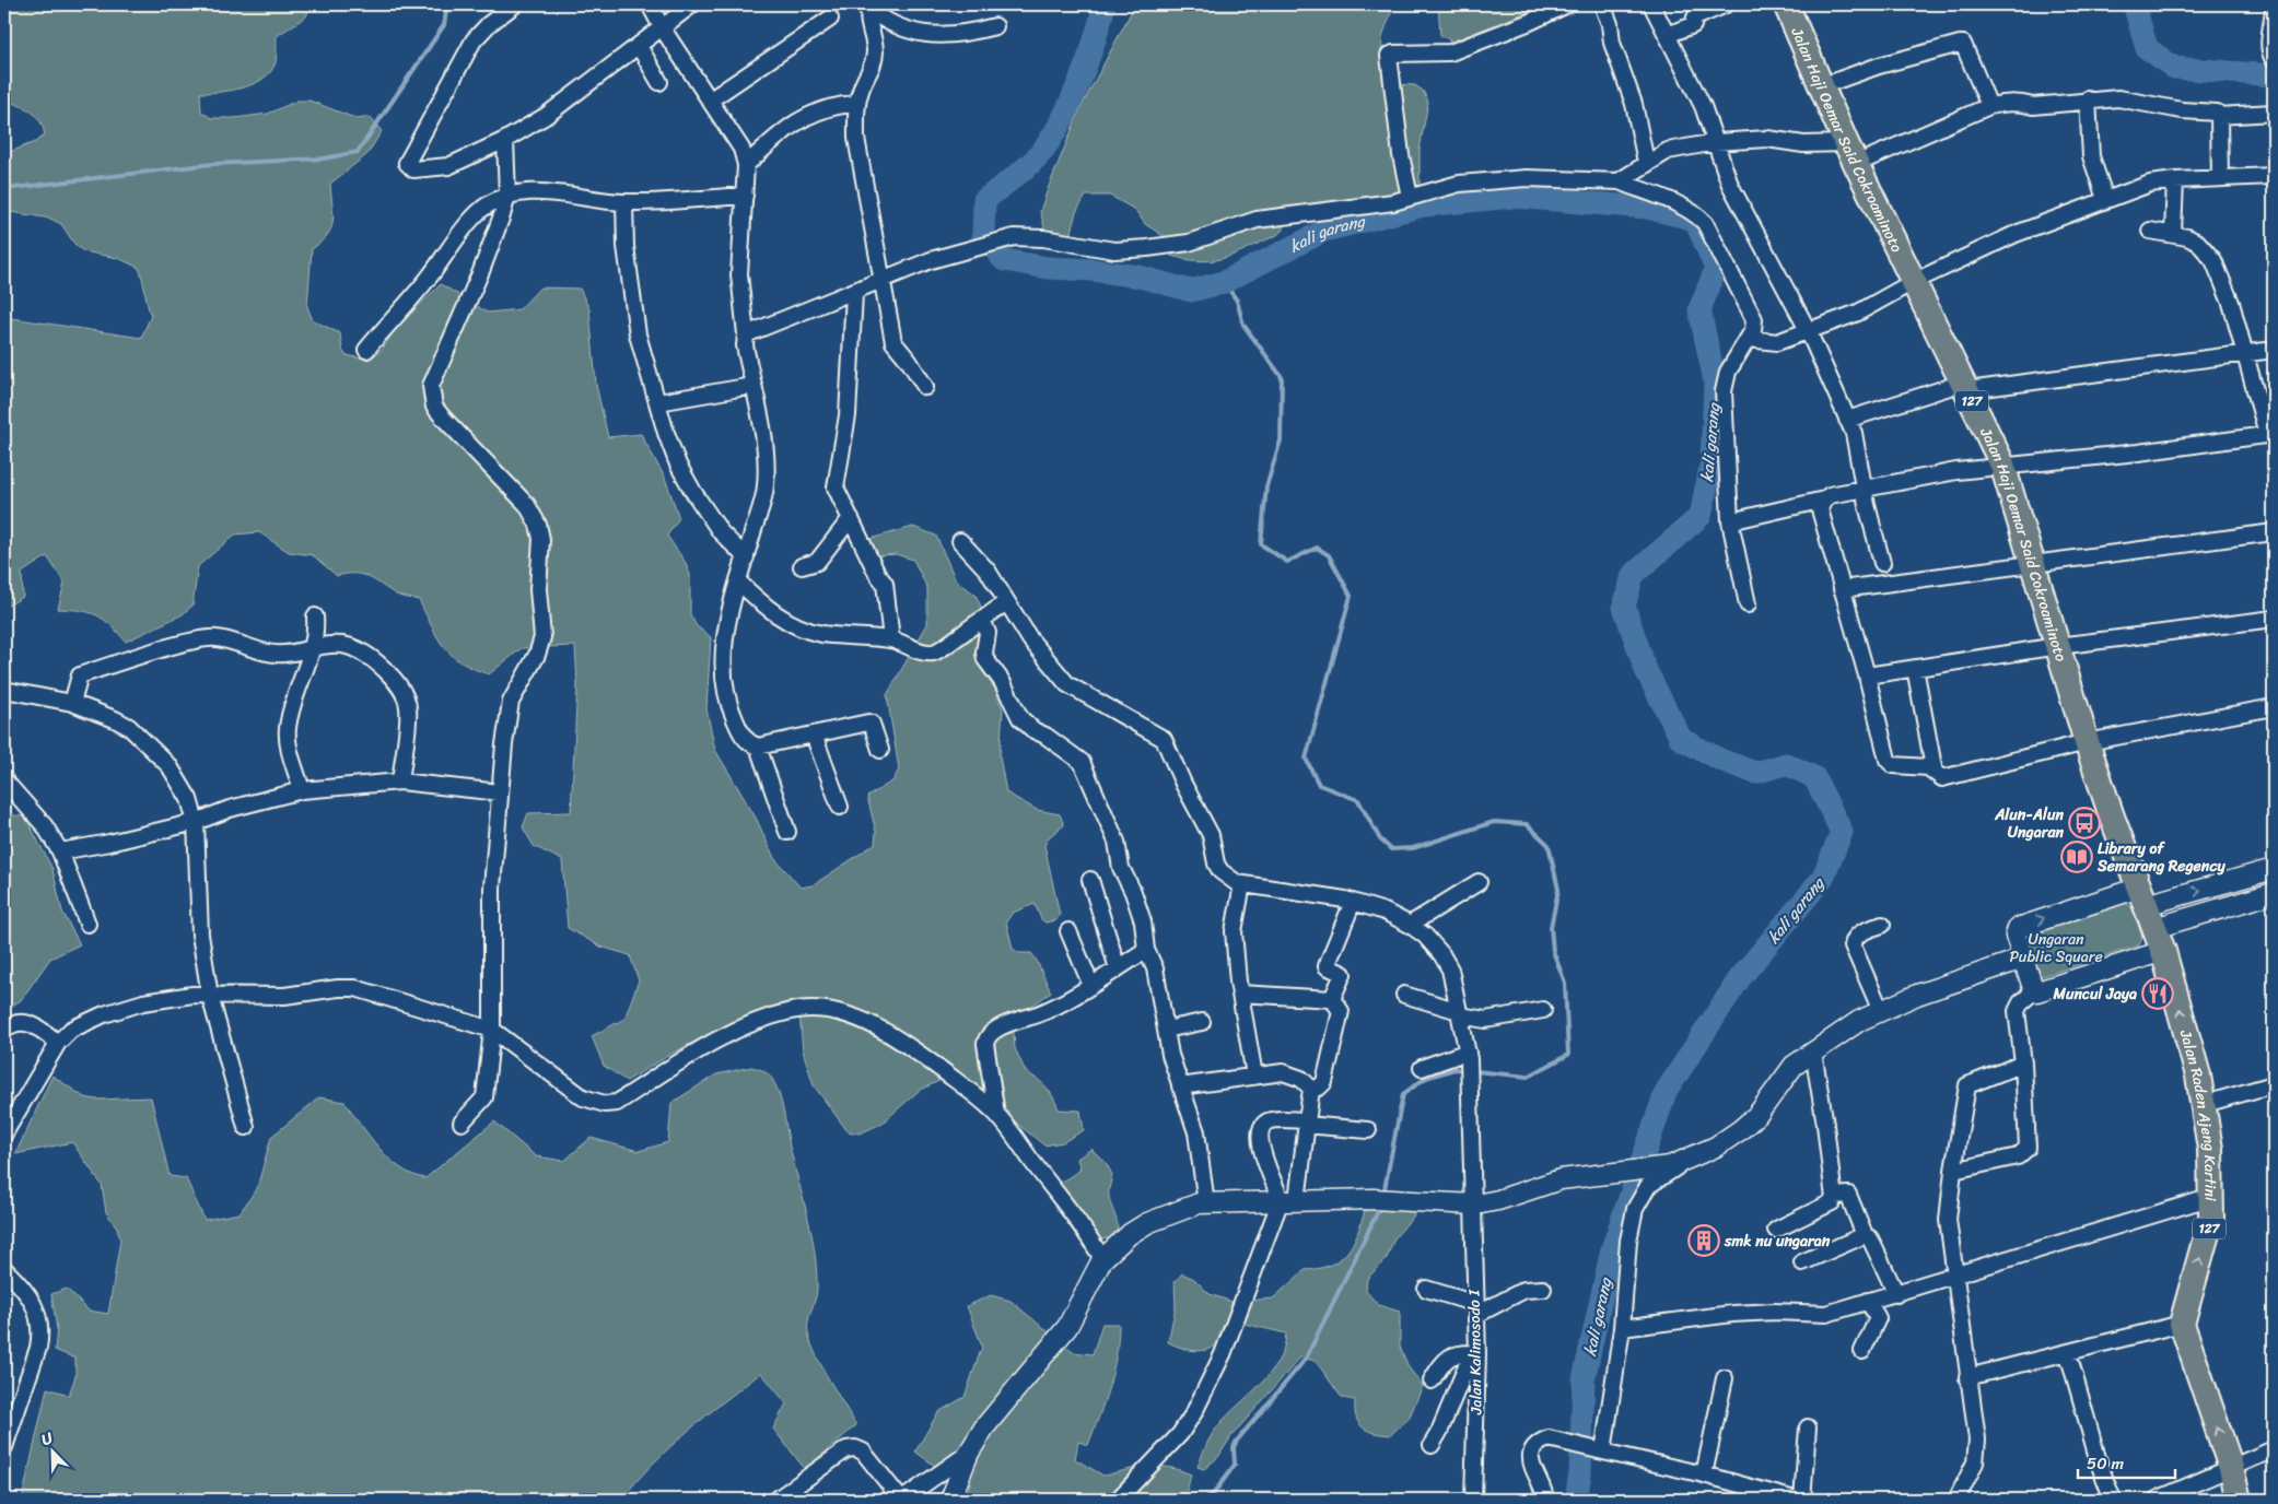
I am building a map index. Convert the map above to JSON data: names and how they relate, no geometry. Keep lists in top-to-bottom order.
{
  "streets": {
    "main road": ["Jalan Haji Oemar Said Cokroaminoto", "127", "Jalan Raden Ajeng Kartini"],
    "street": ["Jalan Kalimosodo I"]
  },
  "crossings": [
    ["Jalan Haji Oemar Said Cokroaminoto", "Jalan Raden Ajeng Kartini"]
  ],
  "one_way": ["Jalan Raden Ajeng Kartini"],
  "water": ["kali garang"],
  "parks": ["Ungaran Public Square"],
  "places": {
    "bus stop": ["Alun-Alun Ungaran"],
    "library": ["Library of Semarang Regency"],
    "restaurant": ["Muncul Jaya"],
    "building": ["smk nu ungaran"]
  },
  "scale_bar": "50 m",
  "north": "top left"
}
